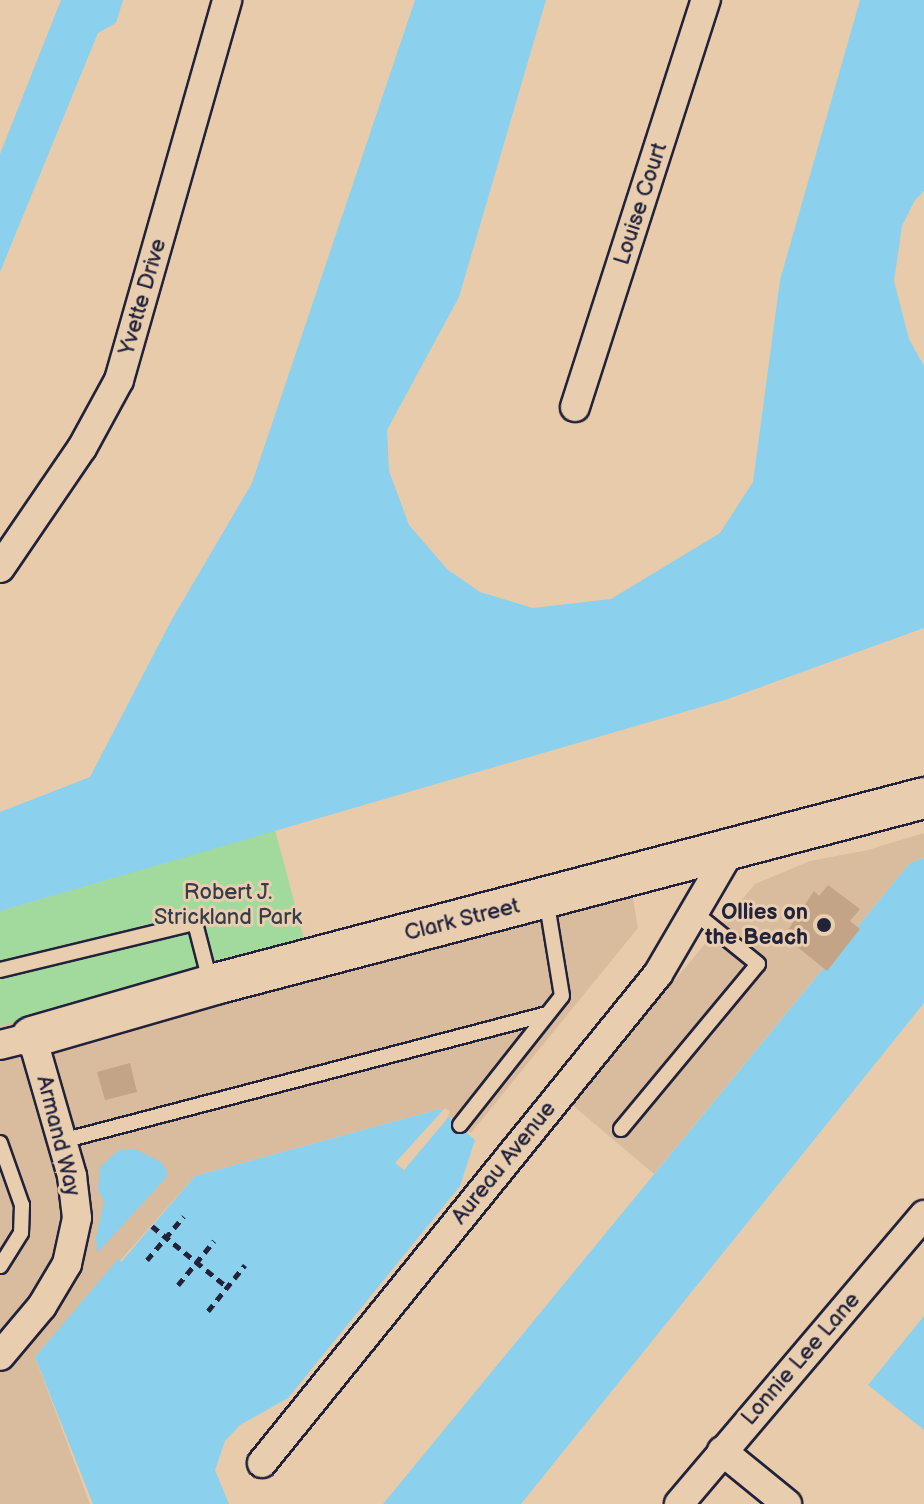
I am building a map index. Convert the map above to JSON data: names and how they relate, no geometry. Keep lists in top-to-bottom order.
{
  "streets": {
    "street": [
      "Louise Court",
      "Yvette Drive",
      "Clark Street",
      "Armand Way",
      "Aureau Avenue",
      "Lonnie Lee Lane"
    ]
  },
  "crossings": [
    ["Clark Street", "Armand Way"],
    ["Clark Street", "Aureau Avenue"]
  ],
  "parks": ["Robert J. Strickland Park"],
  "places": ["Ollies on the Beach"]
}
